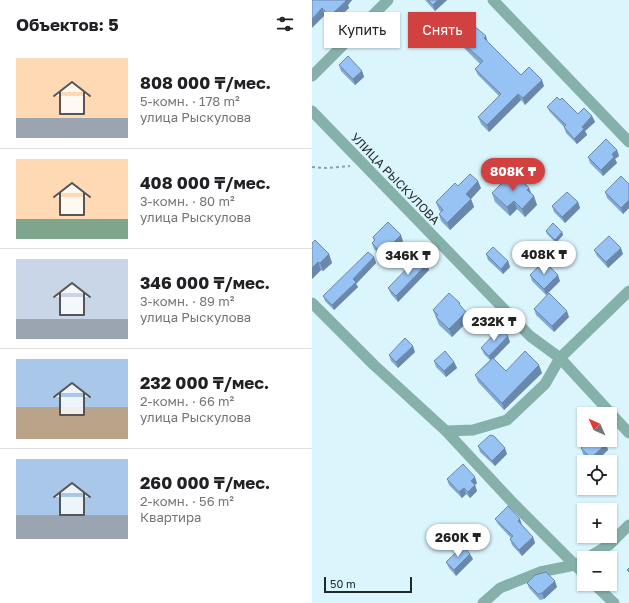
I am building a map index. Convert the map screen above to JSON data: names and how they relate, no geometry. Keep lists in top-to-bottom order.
{
  "streets": {
    "street": ["УЛИЦА РЫСКУЛОВА"]
  },
  "scale_bar": "50 m",
  "north": "top left",
  "page": {
    "heading": "Объектов: 5",
    "chip": ["Купить", "Снять"],
    "list": [
      {
        "name": "808 000 ₸/мес.",
        "note": "5-комн. · 178 m² · улица Рыскулова"
      },
      {
        "name": "408 000 ₸/мес.",
        "note": "3-комн. · 80 m² · улица Рыскулова"
      },
      {
        "name": "346 000 ₸/мес.",
        "note": "3-комн. · 89 m² · улица Рыскулова"
      },
      {
        "name": "232 000 ₸/мес.",
        "note": "2-комн. · 66 m² · улица Рыскулова"
      },
      {
        "name": "260 000 ₸/мес.",
        "note": "2-комн. · 56 m² · Квартира"
      }
    ],
    "price": [
      "808K ₸",
      "408K ₸",
      "346K ₸",
      "232K ₸",
      "260K ₸"
    ],
    "map_buttons": ["+", "−"],
    "scale": "50 m"
  }
}
